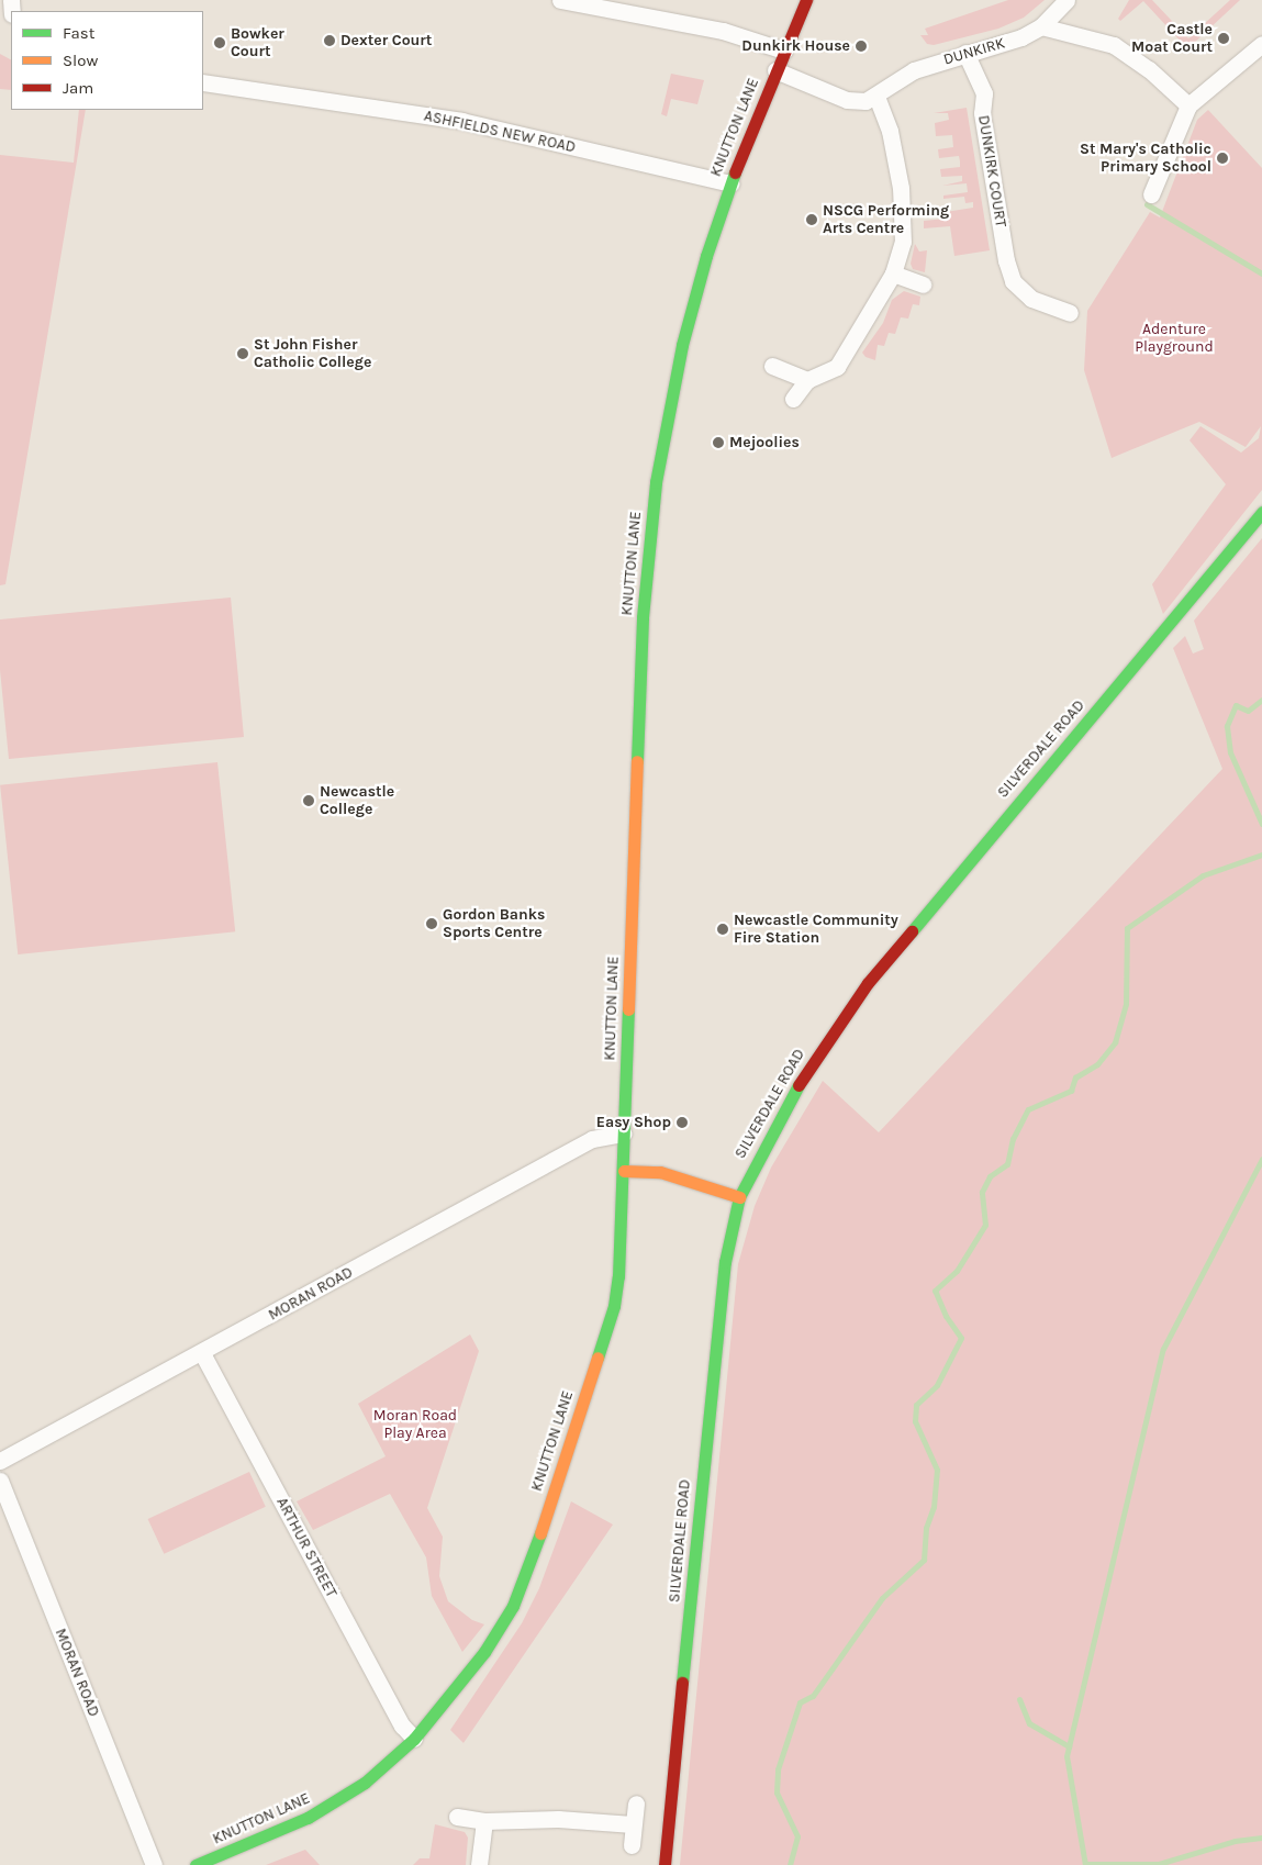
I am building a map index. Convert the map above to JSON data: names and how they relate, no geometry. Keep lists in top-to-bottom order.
{
  "streets": {
    "main road": ["KNUTTON LANE", "SILVERDALE ROAD"],
    "street": [
      "DUNKIRK",
      "ASHFIELDS NEW ROAD",
      "DUNKIRK COURT",
      "MORAN ROAD",
      "ARTHUR STREET"
    ]
  },
  "crossings": [
    ["DUNKIRK", "KNUTTON LANE"],
    ["DUNKIRK", "DUNKIRK COURT"],
    ["KNUTTON LANE", "ASHFIELDS NEW ROAD"],
    ["KNUTTON LANE", "MORAN ROAD"],
    ["KNUTTON LANE", "ARTHUR STREET"],
    ["MORAN ROAD", "ARTHUR STREET"]
  ],
  "parks": ["Adenture Playground", "Moran Road Play Area"],
  "places": [
    "Castle Moat Court",
    "Dexter Court",
    "Bowker Court",
    "Dunkirk House",
    "St Mary's Catholic Primary School",
    "NSCG Performing Arts Centre",
    "St John Fisher Catholic College",
    "Mejoolies",
    "Newcastle College",
    "Gordon Banks Sports Centre",
    "Newcastle Community Fire Station",
    "Easy Shop"
  ],
  "legend": ["Fast", "Slow", "Jam"]
}
